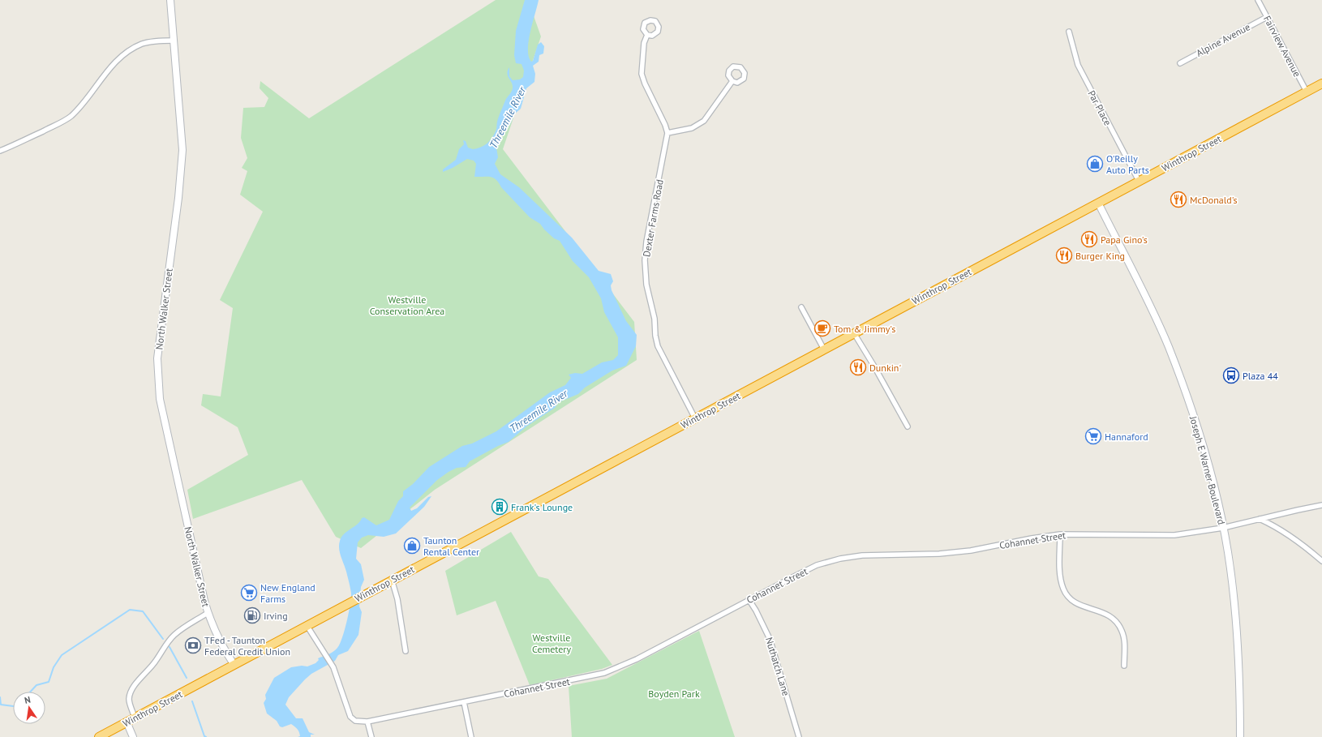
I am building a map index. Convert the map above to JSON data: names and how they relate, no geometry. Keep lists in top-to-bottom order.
{
  "streets": {
    "highway": ["Winthrop Street"],
    "main road": ["North Walker Street", "Joseph E Warner Boulevard"],
    "street": [
      "Alpine Avenue",
      "Fairview Avenue",
      "Par Place",
      "Dexter Farms Road",
      "Cohannet Street",
      "Nuthatch Lane"
    ]
  },
  "crossings": [
    ["Alpine Avenue", "Fairview Avenue"],
    ["Fairview Avenue", "Winthrop Street"],
    ["Par Place", "Winthrop Street"],
    ["Winthrop Street", "Dexter Farms Road"],
    ["Winthrop Street", "North Walker Street"],
    ["Winthrop Street", "Joseph E Warner Boulevard"],
    ["Winthrop Street", "Cohannet Street"],
    ["Joseph E Warner Boulevard", "Cohannet Street"],
    ["Cohannet Street", "Nuthatch Lane"]
  ],
  "water": ["Threemile River"],
  "parks": ["Westville Conservation Area", "Westville Cemetery", "Boyden Park"],
  "places": {
    "shop": ["O'Reilly Auto Parts", "Taunton Rental Center"],
    "restaurant": [
      "McDonald's",
      "Papa Gino's",
      "Burger King",
      "Dunkin'"
    ],
    "cafe": ["Tom & Jimmy's"],
    "bus stop": ["Plaza 44"],
    "supermarket": ["Hannaford", "New England Farms"],
    "building": ["Frank's Lounge"],
    "fuel station": ["Irving"],
    "bank": ["TFed - Taunton Federal Credit Union"]
  },
  "north": "top"
}
